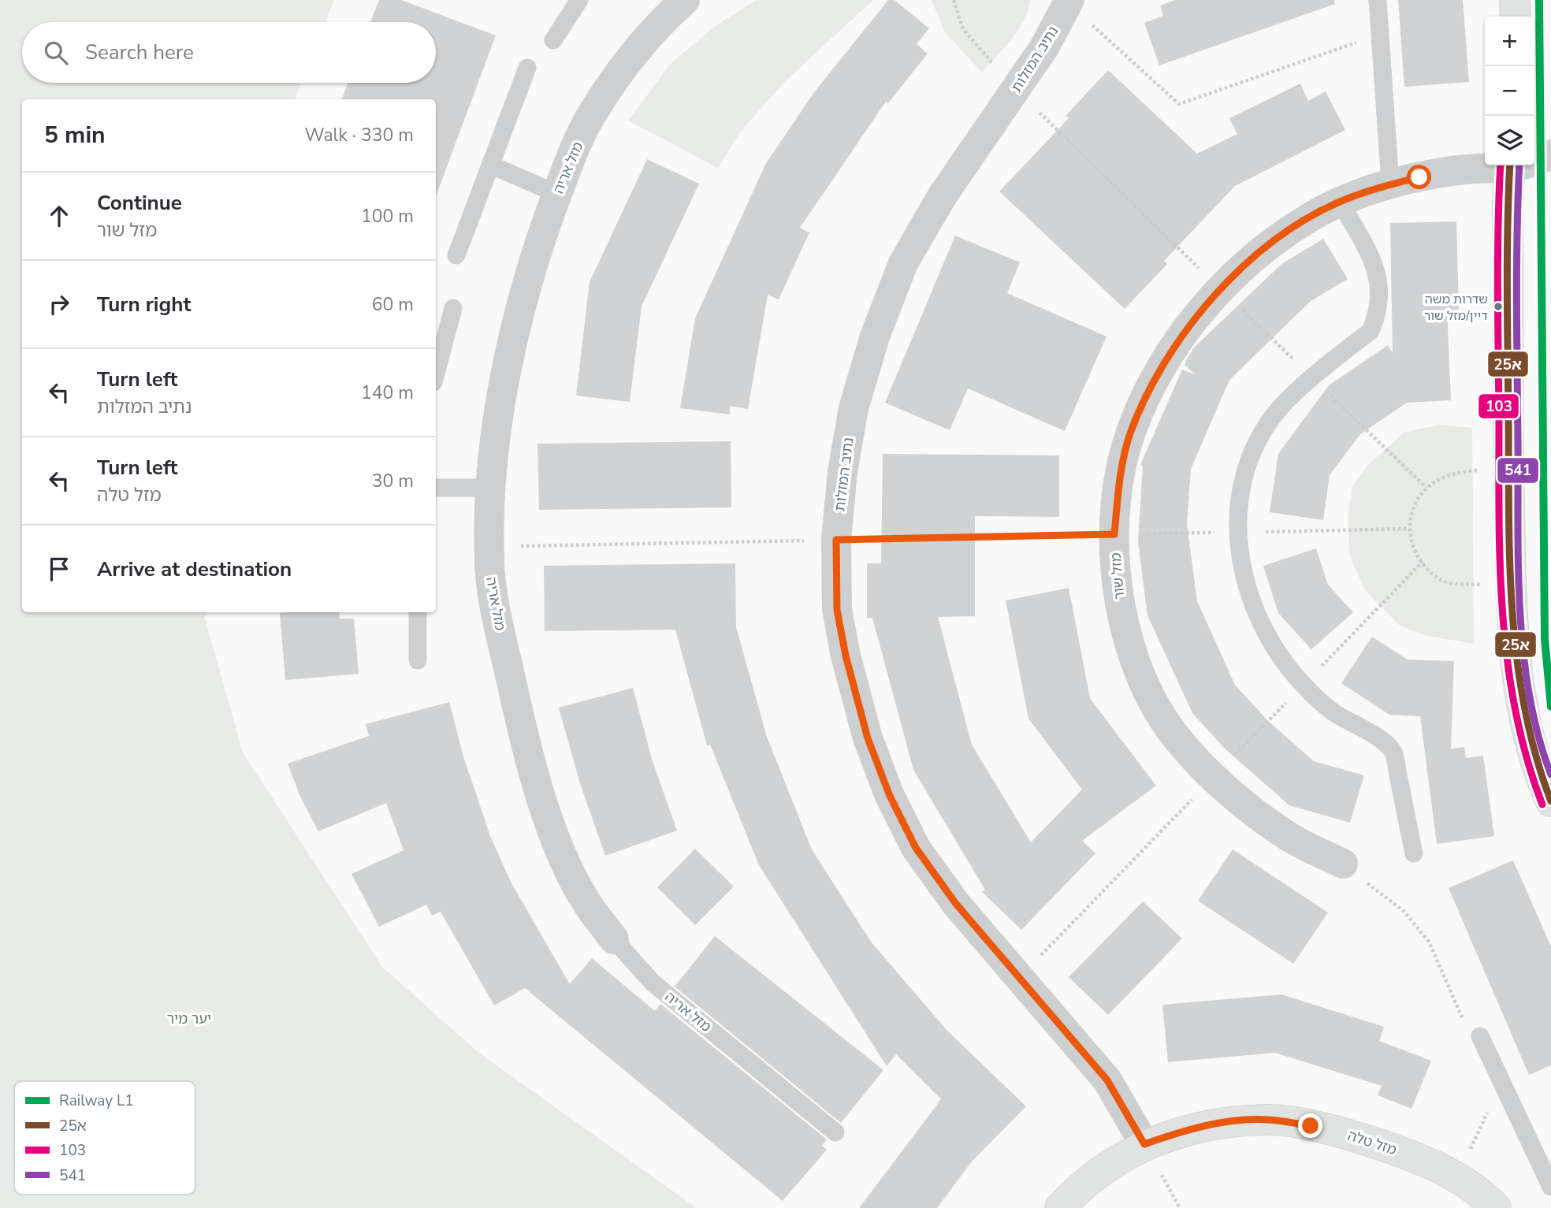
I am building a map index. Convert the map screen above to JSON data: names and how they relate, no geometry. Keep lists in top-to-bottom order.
{
  "streets": {
    "street": [
      "נתיב המזלות",
      "מזל אריה",
      "מזל שור",
      "מזל טלה"
    ]
  },
  "crossings": [
    ["נתיב המזלות", "מזל טלה"]
  ],
  "parks": ["יער מיר"],
  "places": ["שדרות משה דיין/מזל שור"],
  "lines": [
    "rail line L1",
    "transit line 25א",
    "transit line 103",
    "transit line 541"
  ],
  "legend": [
    "Railway L1",
    "25א",
    "103",
    "541"
  ],
  "page": {
    "map_buttons": ["+", "−"],
    "search": "Search here",
    "heading": ["5 min", "Walk · 330 m"],
    "list": [
      ["Continue", "מזל שור", "100 m"],
      ["Turn right", "60 m"],
      ["Turn left", "נתיב המזלות", "140 m"],
      ["Turn left", "מזל טלה", "30 m"],
      "Arrive at destination"
    ]
  }
}
